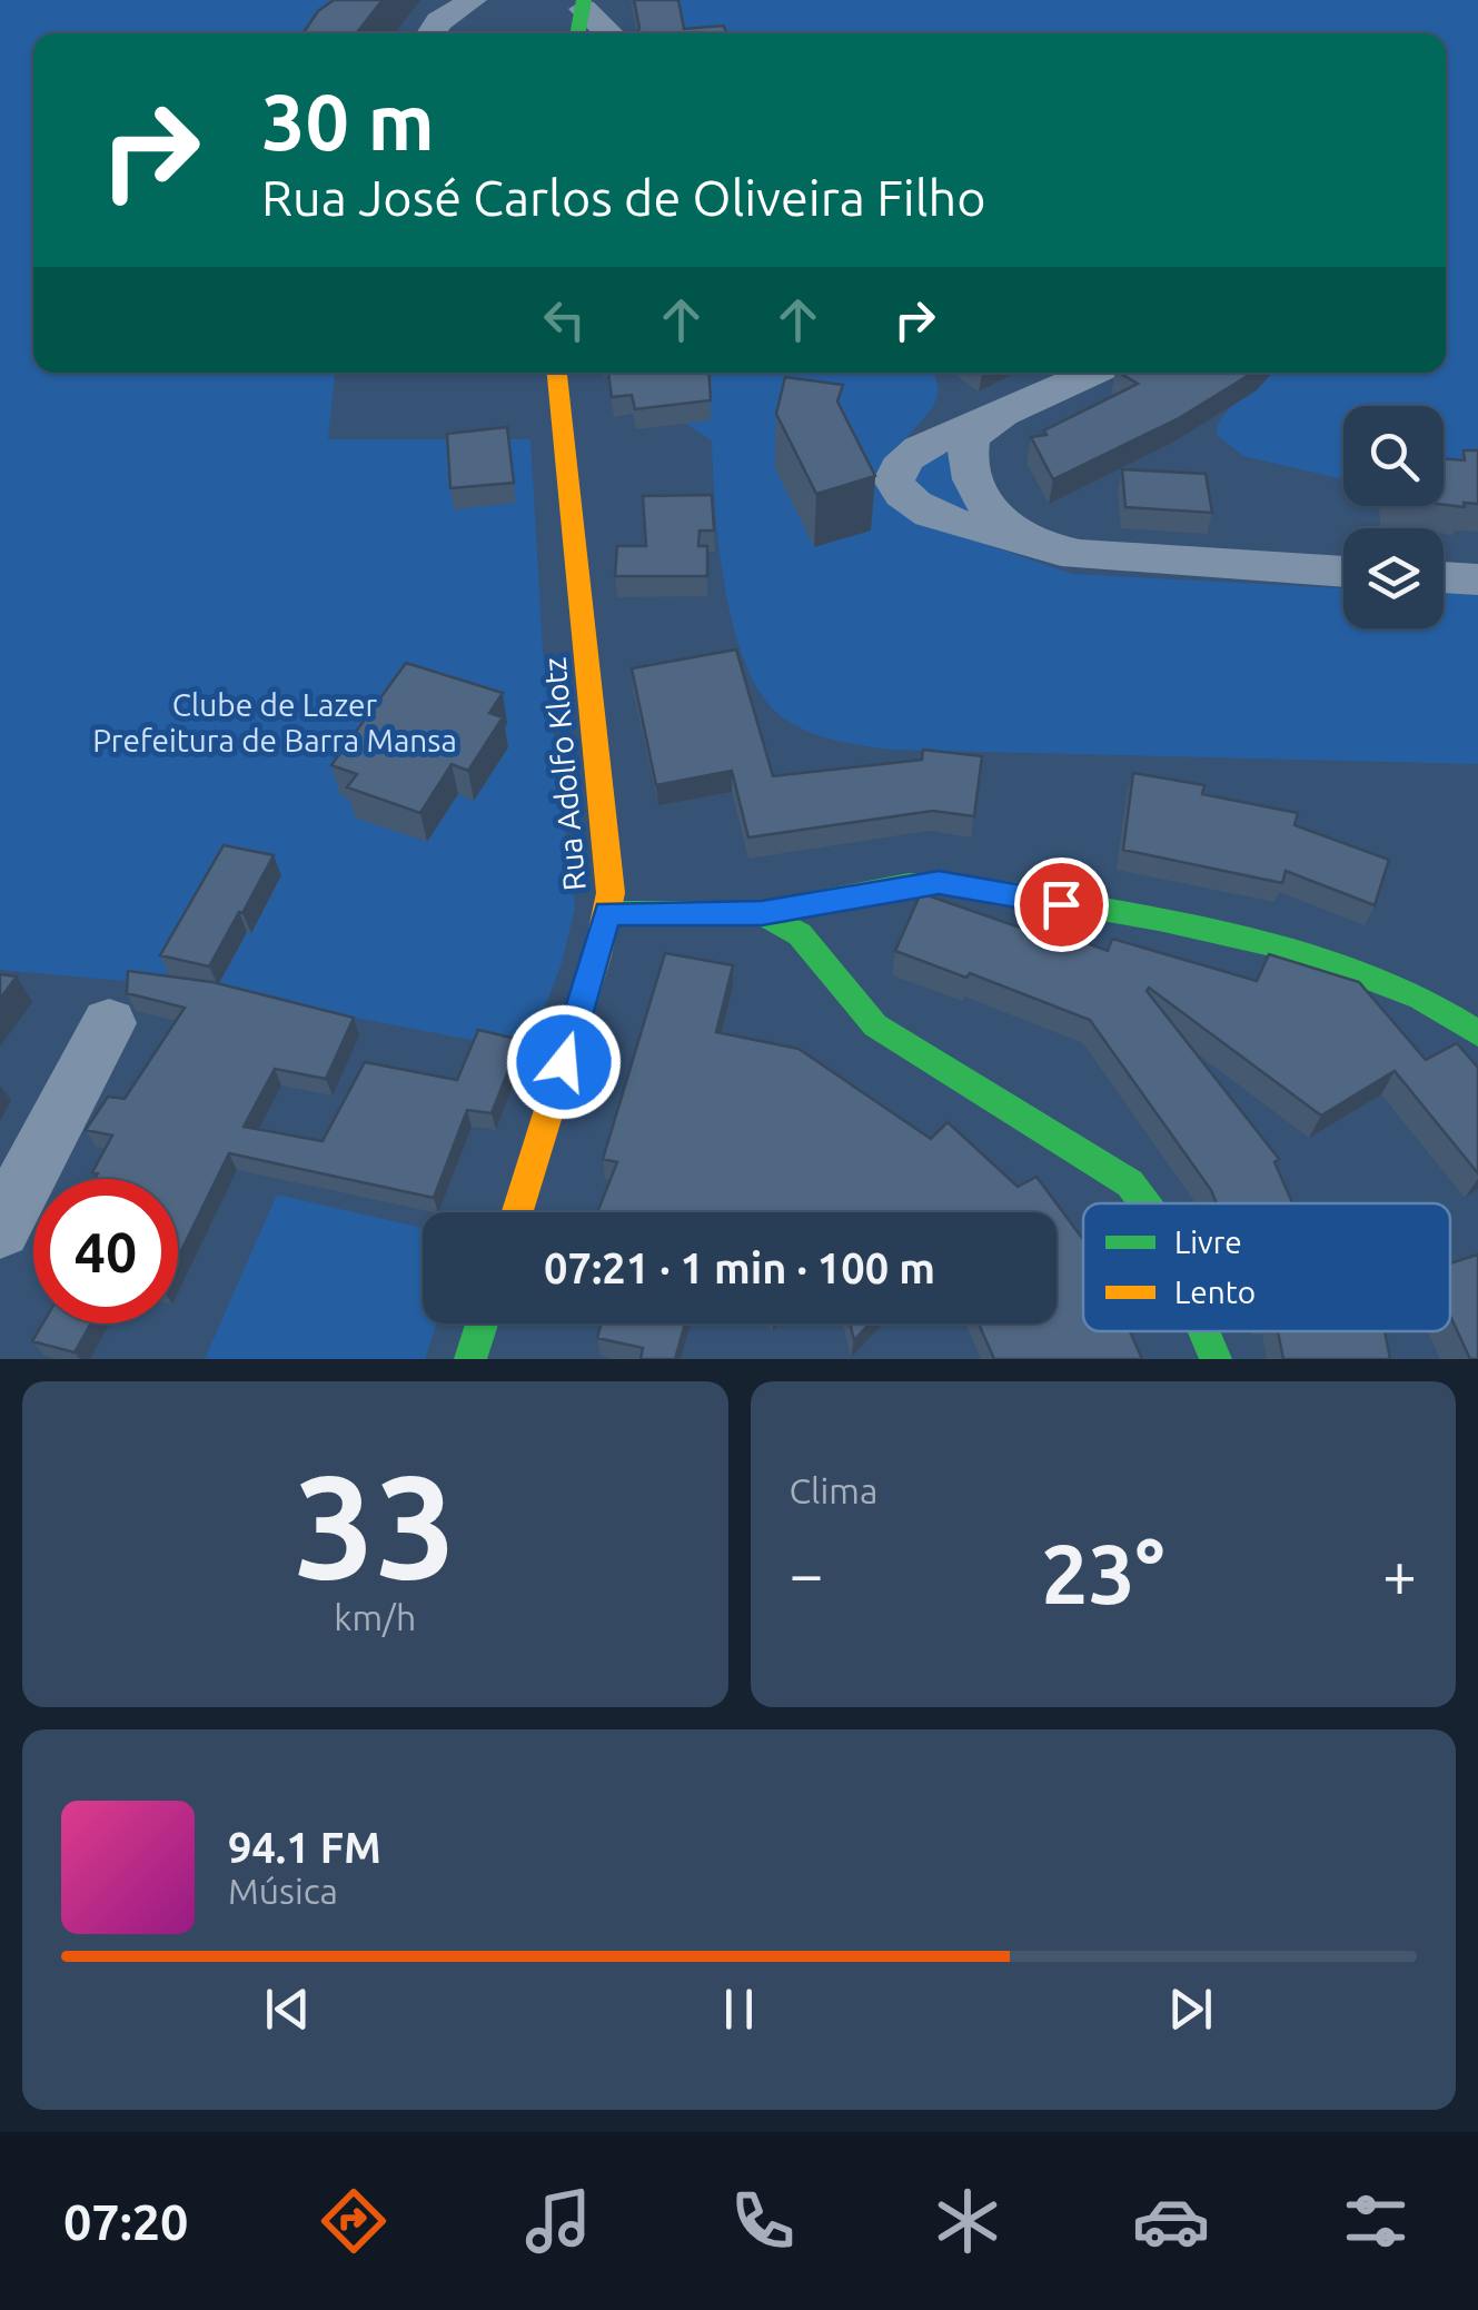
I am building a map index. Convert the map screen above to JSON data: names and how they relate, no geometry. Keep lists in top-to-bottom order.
{
  "streets": {
    "street": ["Rua Adolfo Klotz"]
  },
  "parks": ["Clube de Lazer Prefeitura de Barra Mansa"],
  "legend": ["Livre", "Lento"],
  "page": {
    "turn": ["30 m", "Rua José Carlos de Oliveira Filho"],
    "limit": "40",
    "trip": "07:21 · 1 min · 100 m",
    "tile": [
      ["33", "km/h"],
      "Clima"
    ],
    "heat": ["−", "23°", "+"],
    "song": ["94.1 FM", "Música"],
    "tabs": "07:20"
  }
}
